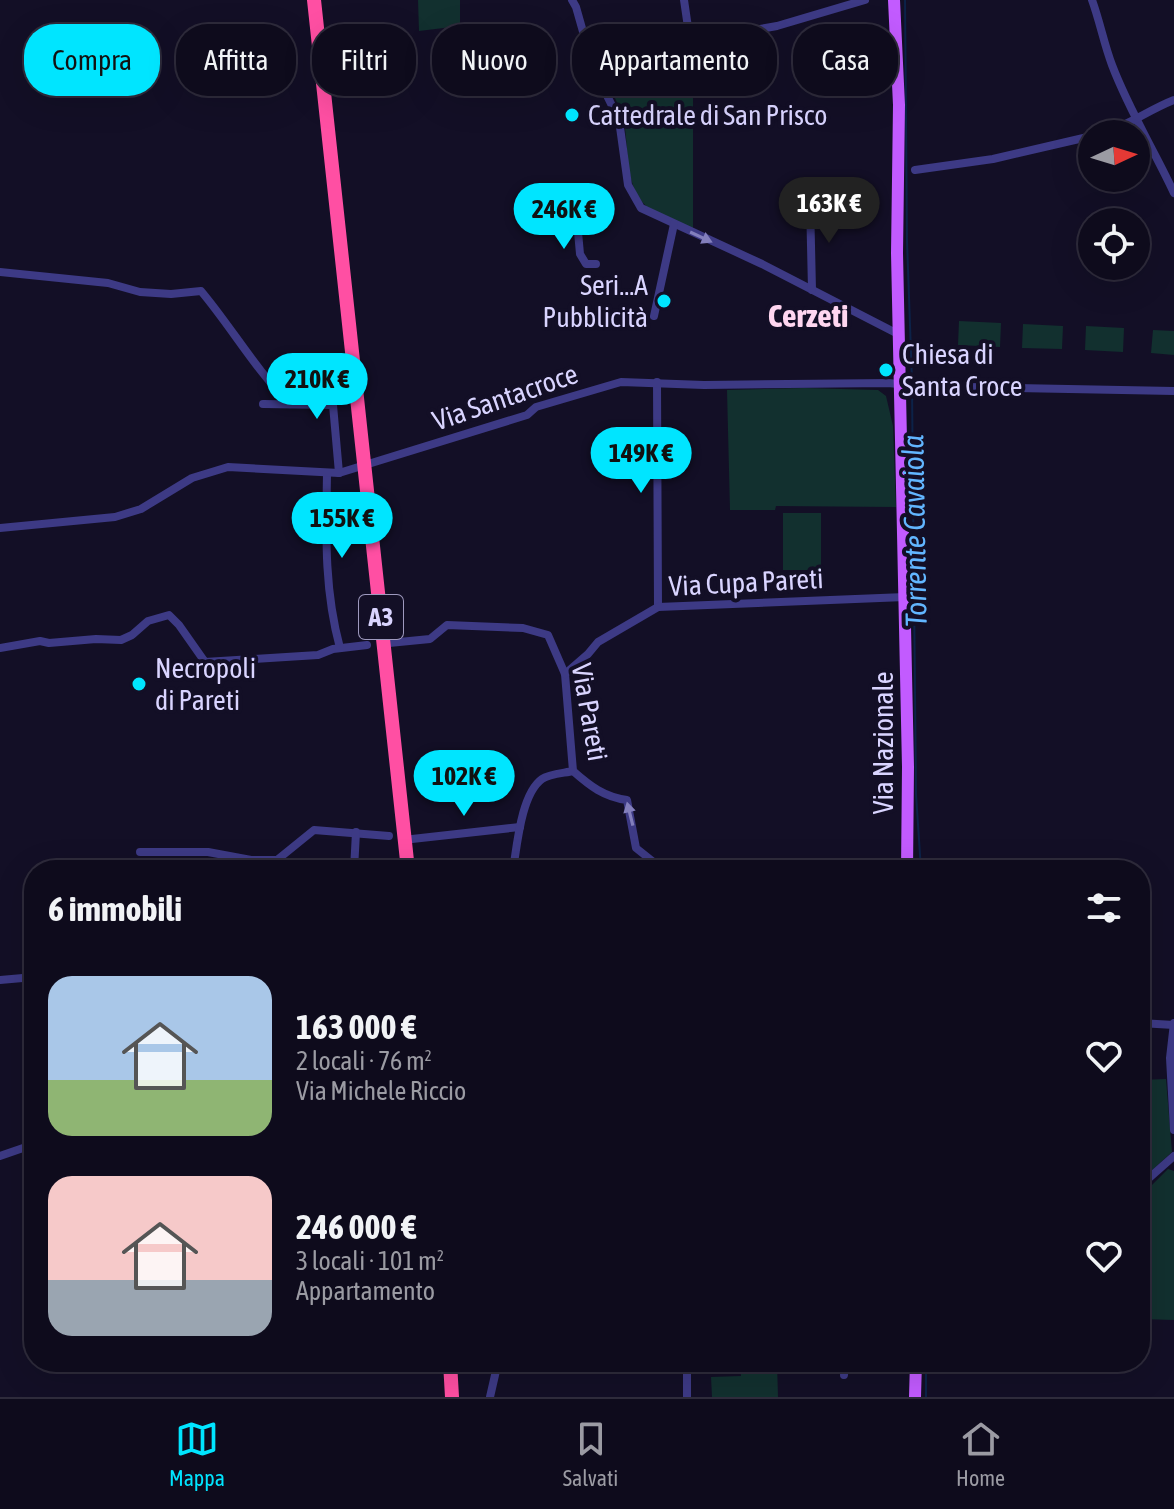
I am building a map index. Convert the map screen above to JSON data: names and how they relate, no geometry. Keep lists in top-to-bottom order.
{
  "streets": {
    "highway": ["A3"],
    "main road": ["Via Nazionale"],
    "street": ["Via Santacroce", "Via Cupa Pareti", "Via Pareti"]
  },
  "crossings": [
    ["Via Santacroce", "Via Nazionale"],
    ["Via Cupa Pareti", "Via Pareti"],
    ["Via Cupa Pareti", "Via Nazionale"]
  ],
  "districts": ["Cerzeti"],
  "water": ["Torrente Cavaiola"],
  "places": [
    "Cattedrale di San Prisco",
    "Seri...A Pubblicità",
    "Chiesa di Santa Croce",
    "Necropoli di Pareti"
  ],
  "north": "right",
  "page": {
    "chip": [
      "Compra",
      "Affitta",
      "Filtri",
      "Nuovo",
      "Appartamento",
      "Casa"
    ],
    "price": [
      "163K €",
      "246K €",
      "210K €",
      "149K €",
      "155K €",
      "102K €"
    ],
    "heading": "6 immobili",
    "list": [
      {
        "name": "163 000 €",
        "note": "2 locali · 76 m² · Via Michele Riccio"
      },
      {
        "name": "246 000 €",
        "note": "3 locali · 101 m² · Appartamento"
      }
    ],
    "tabs": ["Mappa", "Salvati", "Home"]
  }
}
